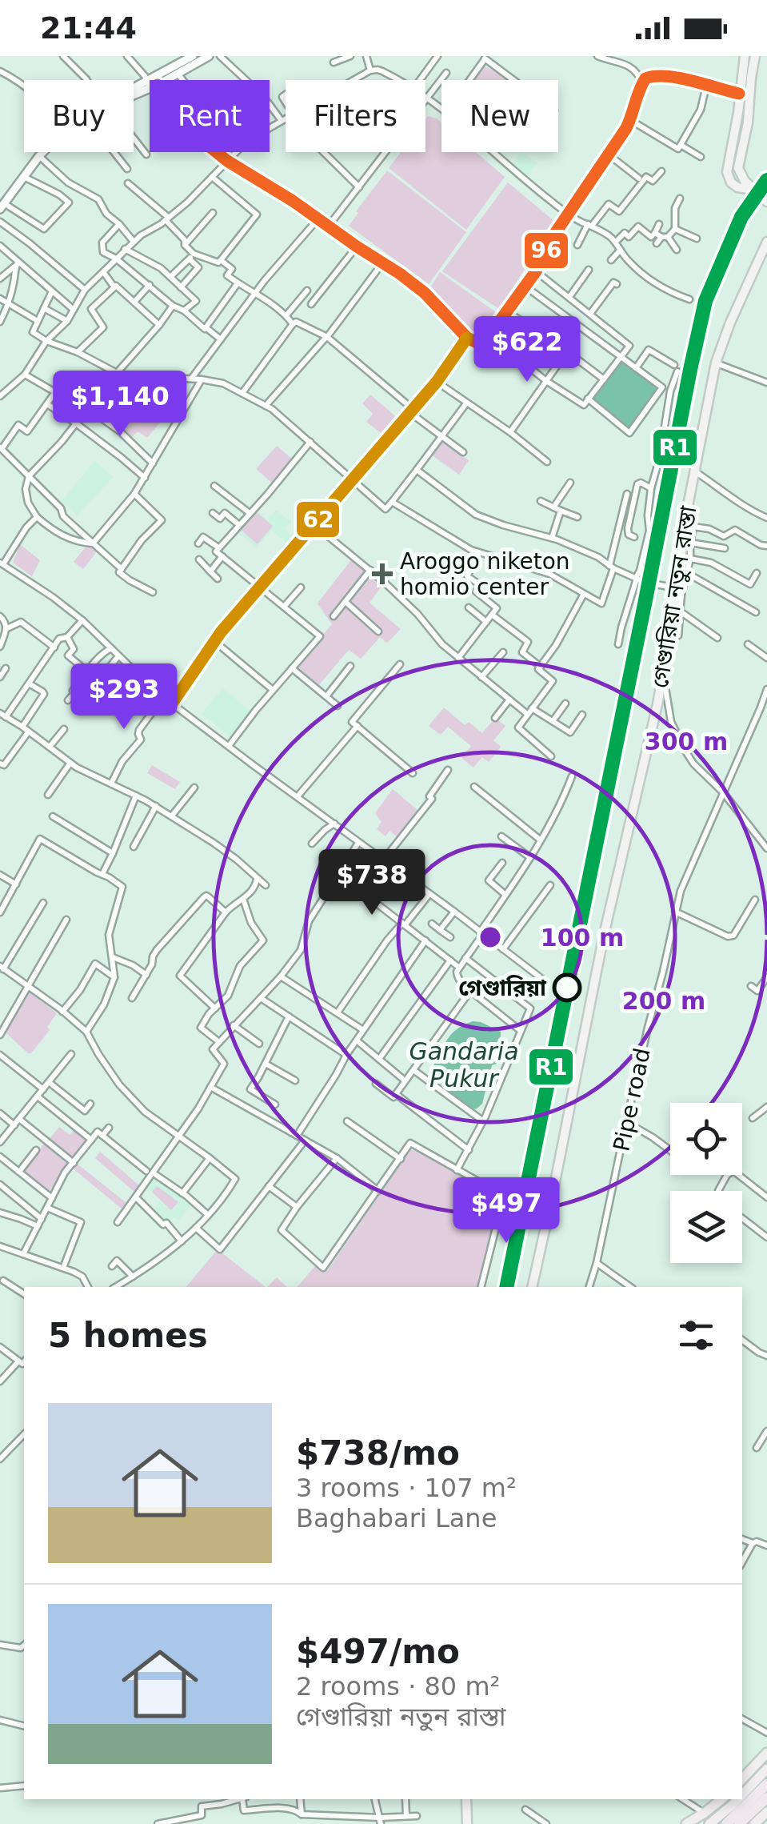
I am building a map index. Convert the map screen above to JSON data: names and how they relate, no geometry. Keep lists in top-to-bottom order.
{
  "streets": {
    "main road": ["গেণ্ডারিয়া নতুন রাস্তা"],
    "street": ["Pipe road"]
  },
  "water": ["Gandaria Pukur"],
  "places": {
    "health": ["Aroggo niketon homio center"],
    "other": ["গেণ্ডারিয়া"]
  },
  "lines": ["transit line 96", "transit line R1", "transit line 62"],
  "page": {
    "status": "21:44",
    "chip": [
      "Buy",
      "Rent",
      "Filters",
      "New"
    ],
    "price": [
      "$622",
      "$1,140",
      "$293",
      "$738",
      "$497"
    ],
    "heading": "5 homes",
    "list": [
      {
        "name": "$738/mo",
        "note": "3 rooms · 107 m² · Baghabari Lane"
      },
      {
        "name": "$497/mo",
        "note": "2 rooms · 80 m² · গেণ্ডারিয়া নতুন রাস্তা"
      }
    ]
  },
  "rings": ["300 m", "100 m", "200 m"]
}
